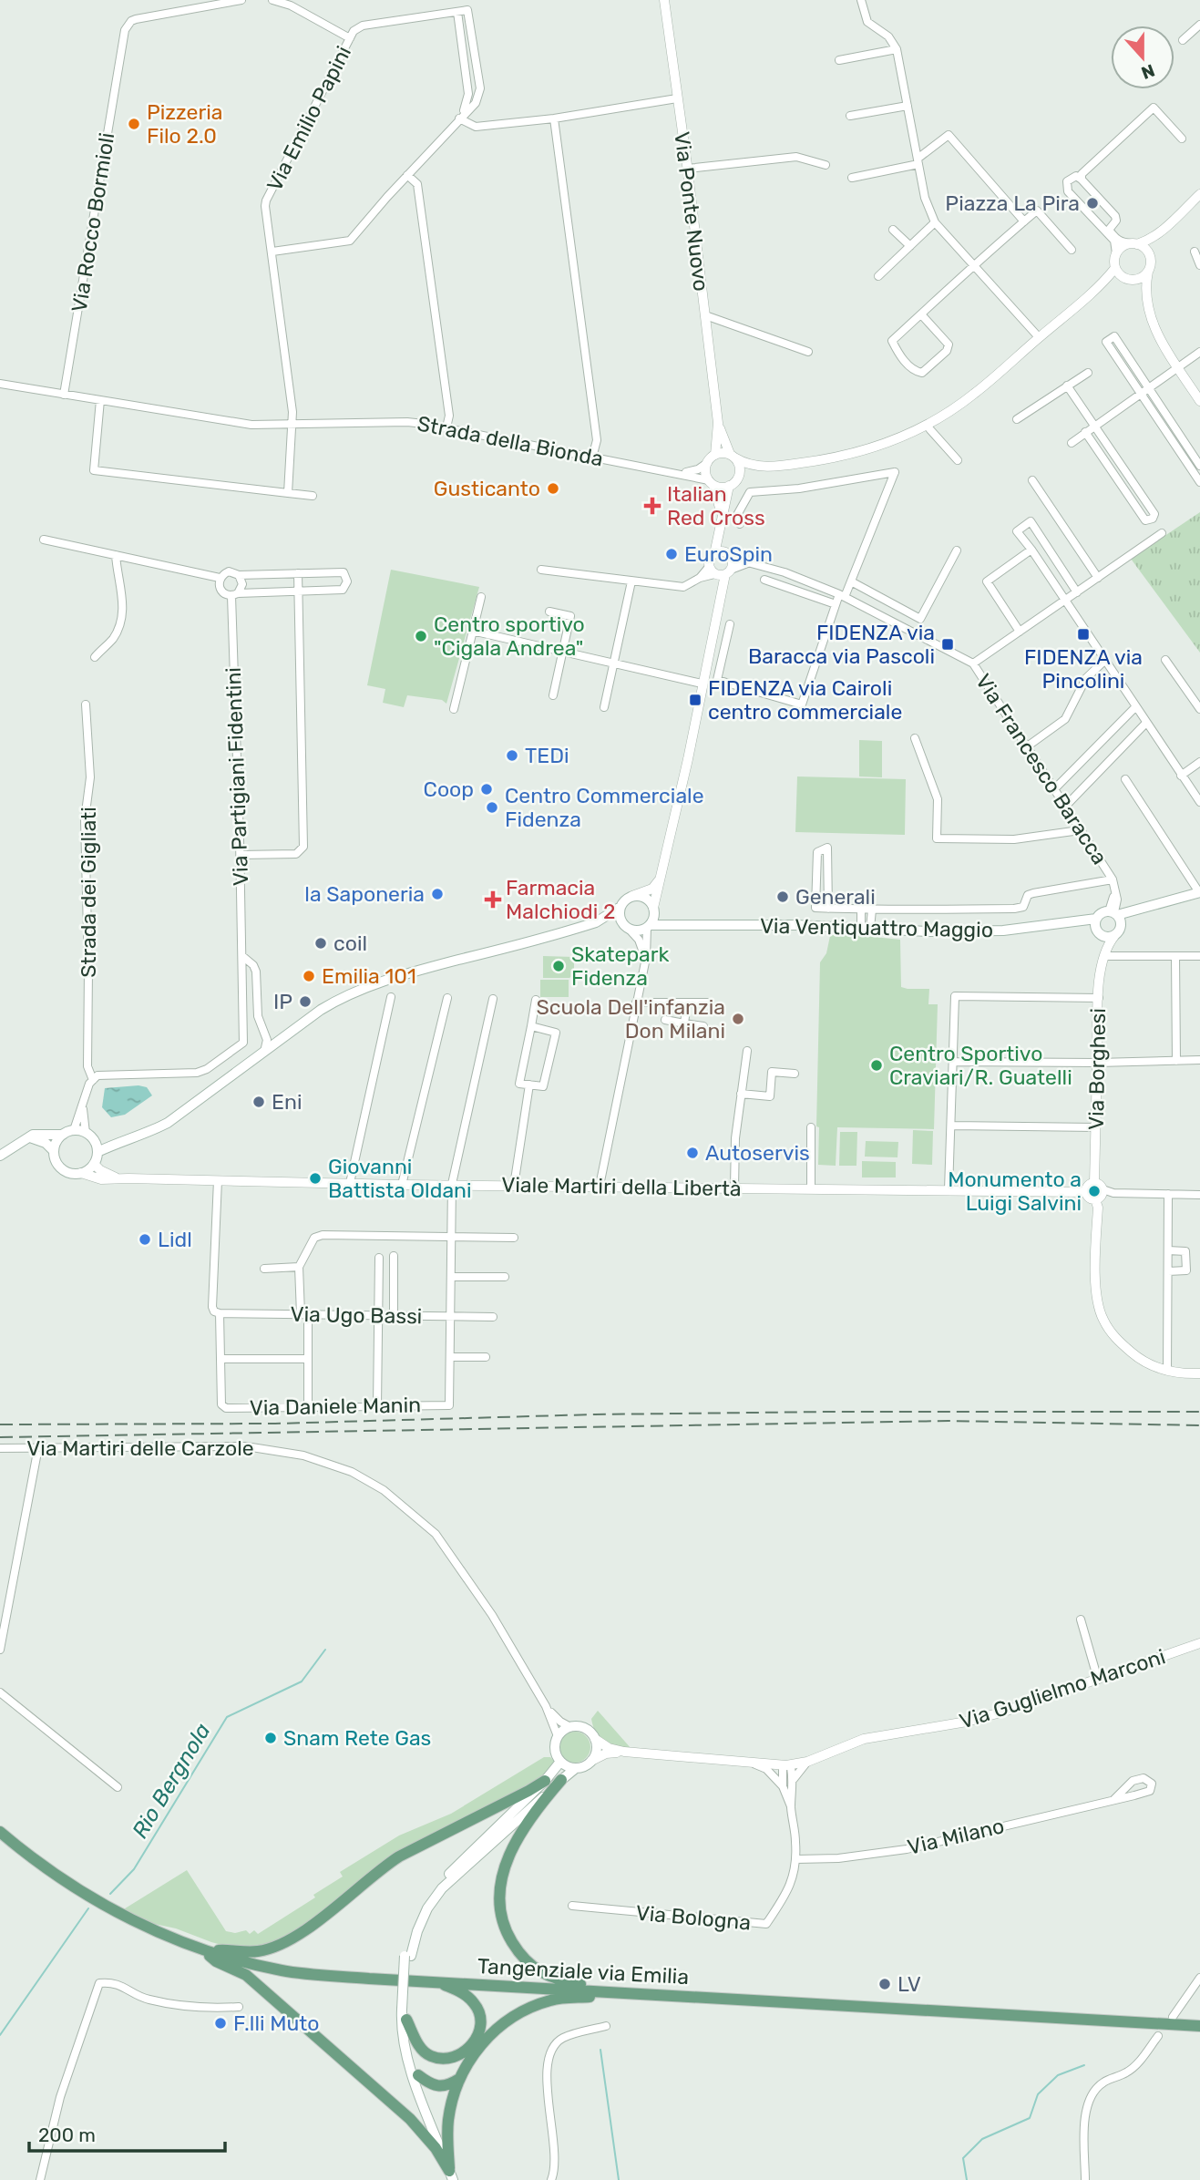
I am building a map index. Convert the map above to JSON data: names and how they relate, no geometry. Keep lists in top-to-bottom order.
{
  "streets": {
    "main road": ["Via Ventiquattro Maggio", "Tangenziale via Emilia"],
    "street": [
      "Via Emilio Papini",
      "Via Ponte Nuovo",
      "Via Rocco Bormioli",
      "Strada della Bionda",
      "Via Francesco Baracca",
      "Via Partigiani Fidentini",
      "Strada dei Gigliati",
      "Via Borghesi",
      "Viale Martiri della Libertà",
      "Via Ugo Bassi",
      "Via Daniele Manin",
      "Via Martiri delle Carzole",
      "Via Guglielmo Marconi",
      "Via Milano",
      "Via Bologna"
    ]
  },
  "crossings": [
    ["Via Emilio Papini", "Strada della Bionda"],
    ["Via Ponte Nuovo", "Strada della Bionda"],
    ["Via Rocco Bormioli", "Strada della Bionda"],
    ["Via Partigiani Fidentini", "Strada dei Gigliati"],
    ["Via Partigiani Fidentini", "Via Ventiquattro Maggio"],
    ["Via Ventiquattro Maggio", "Via Borghesi"],
    ["Via Ventiquattro Maggio", "Viale Martiri della Libertà"],
    ["Via Borghesi", "Viale Martiri della Libertà"],
    ["Via Guglielmo Marconi", "Via Bologna"],
    ["Via Milano", "Via Bologna"]
  ],
  "water": ["Rio Bergnola"],
  "places": {
    "other": [
      "Pizzeria Filo 2.0",
      "Piazza La Pira",
      "Gusticanto",
      "EuroSpin",
      "Centro sportivo \"Cigala Andrea\"",
      "TEDi",
      "Coop",
      "Centro Commerciale Fidenza",
      "la Saponeria",
      "Generali",
      "coil",
      "Skatepark Fidenza",
      "Emilia 101",
      "IP",
      "Scuola Dell'infanzia Don Milani",
      "Centro Sportivo Craviari/R. Guatelli",
      "Eni",
      "Autoservis",
      "Giovanni Battista Oldani",
      "Monumento a Luigi Salvini",
      "Lidl",
      "Snam Rete Gas",
      "LV",
      "F.lli Muto"
    ],
    "health": ["Italian Red Cross", "Farmacia Malchiodi 2"],
    "transit": ["FIDENZA via Pincolini", "FIDENZA via Baracca via Pascoli", "FIDENZA via Cairoli centro commerciale"]
  },
  "scale_bar": "200 m",
  "north": "bottom"
}
